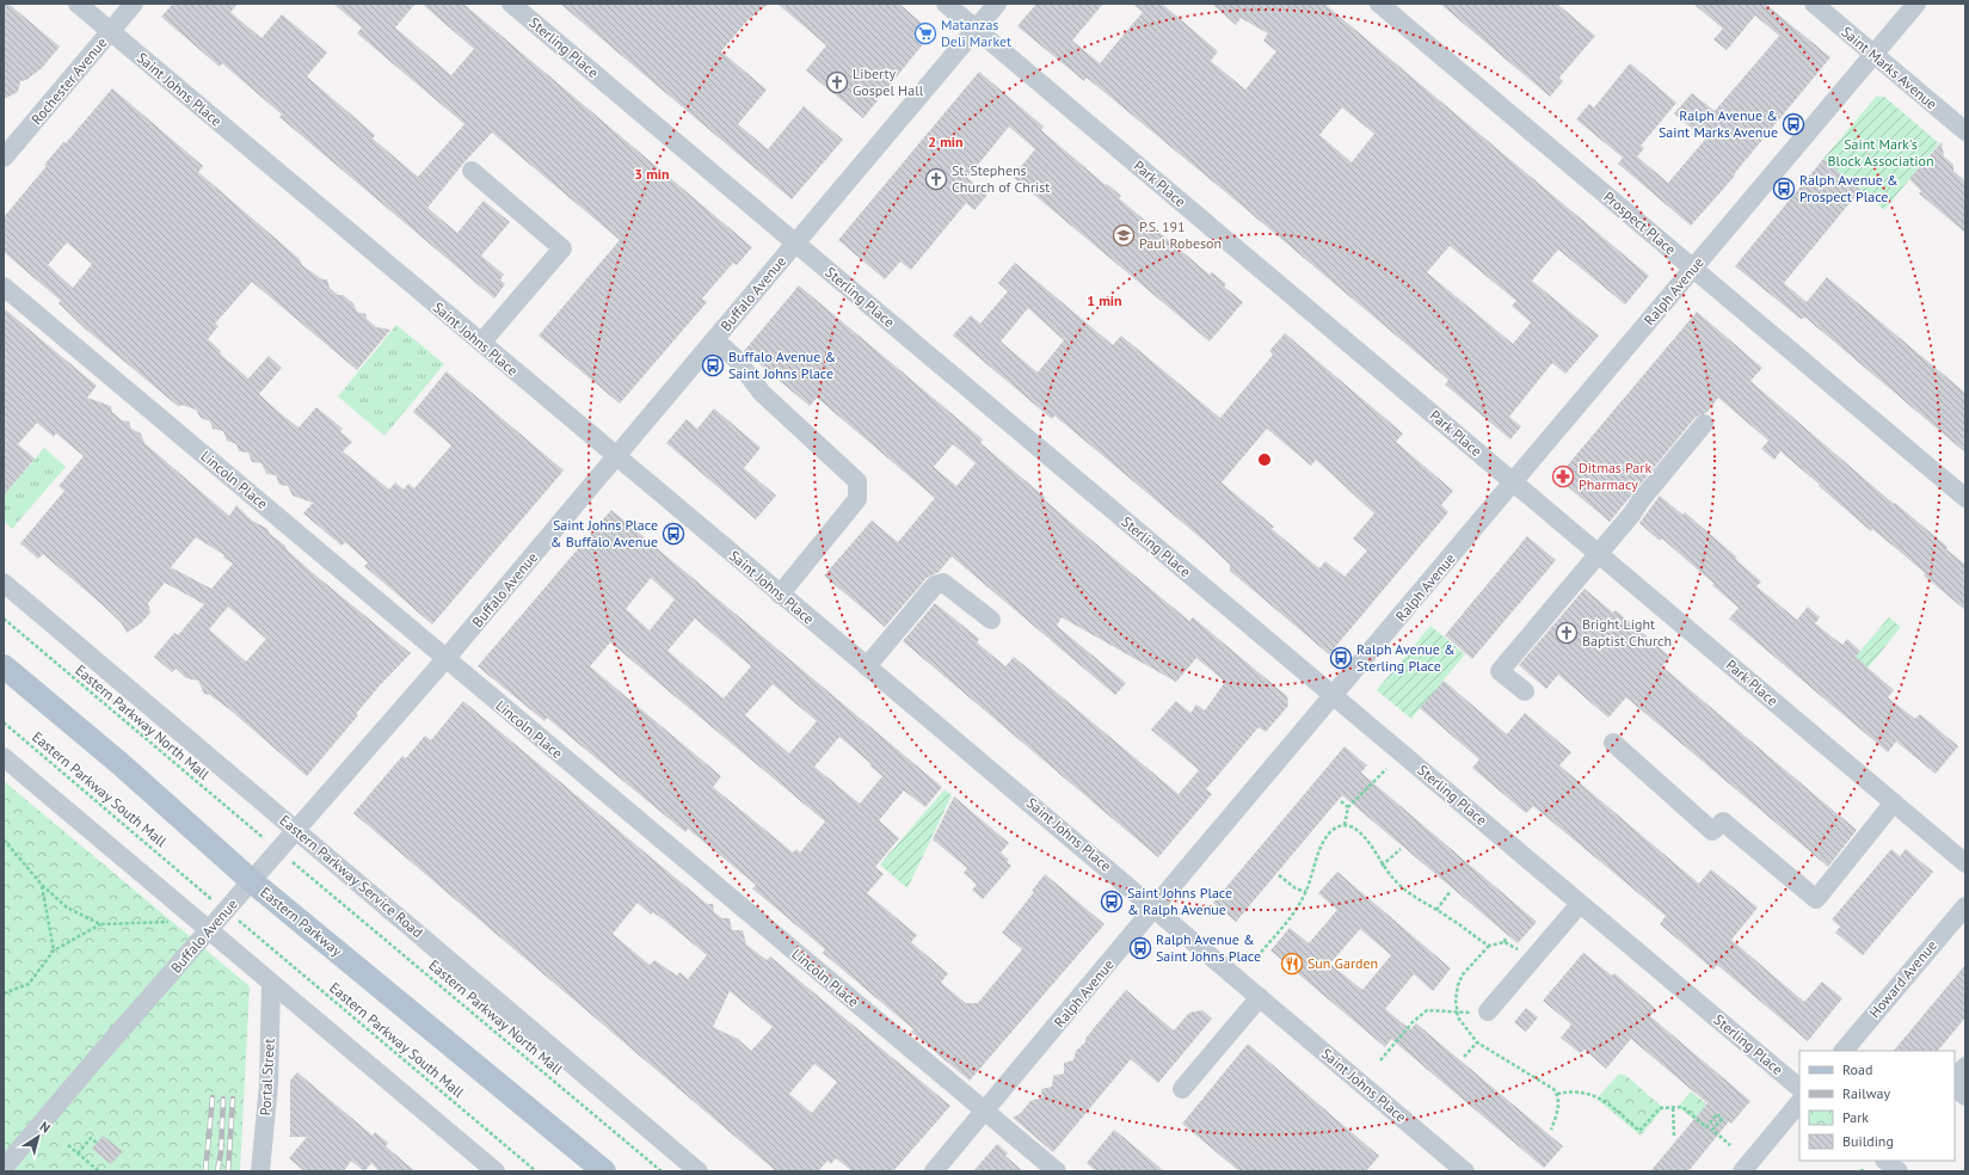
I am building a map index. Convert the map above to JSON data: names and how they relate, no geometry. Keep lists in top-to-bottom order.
{
  "streets": {
    "main road": ["Eastern Parkway"],
    "street": [
      "Sterling Place",
      "Saint Marks Avenue",
      "Rochester Avenue",
      "Saint Johns Place",
      "Park Place",
      "Prospect Place",
      "Ralph Avenue",
      "Buffalo Avenue",
      "Lincoln Place",
      "Eastern Parkway Service Road",
      "Howard Avenue",
      "Portal Street"
    ],
    "path": ["Eastern Parkway North Mall", "Eastern Parkway South Mall"]
  },
  "crossings": [
    ["Sterling Place", "Ralph Avenue"],
    ["Sterling Place", "Buffalo Avenue"],
    ["Saint Marks Avenue", "Ralph Avenue"],
    ["Rochester Avenue", "Saint Johns Place"],
    ["Saint Johns Place", "Ralph Avenue"],
    ["Saint Johns Place", "Buffalo Avenue"],
    ["Park Place", "Ralph Avenue"],
    ["Park Place", "Buffalo Avenue"],
    ["Prospect Place", "Ralph Avenue"],
    ["Ralph Avenue", "Lincoln Place"],
    ["Buffalo Avenue", "Lincoln Place"],
    ["Buffalo Avenue", "Eastern Parkway Service Road"],
    ["Buffalo Avenue", "Eastern Parkway"]
  ],
  "parks": ["Saint Mark's Block Association"],
  "places": {
    "supermarket": ["Matanzas Deli Market"],
    "church": ["Liberty Gospel Hall", "St. Stephens Church of Christ", "Bright Light Baptist Church"],
    "bus stop": [
      "Ralph Avenue & Saint Marks Avenue",
      "Ralph Avenue & Prospect Place",
      "Buffalo Avenue & Saint Johns Place",
      "Saint Johns Place & Buffalo Avenue",
      "Ralph Avenue & Sterling Place",
      "Saint Johns Place & Ralph Avenue",
      "Ralph Avenue & Saint Johns Place"
    ],
    "school or university": ["P.S. 191 Paul Robeson"],
    "pharmacy": ["Ditmas Park Pharmacy"],
    "restaurant": ["Sun Garden"]
  },
  "legend": [
    "Road",
    "Railway",
    "Park",
    "Building"
  ],
  "north": "top right",
  "rings": ["2 min", "3 min", "1 min"]
}
